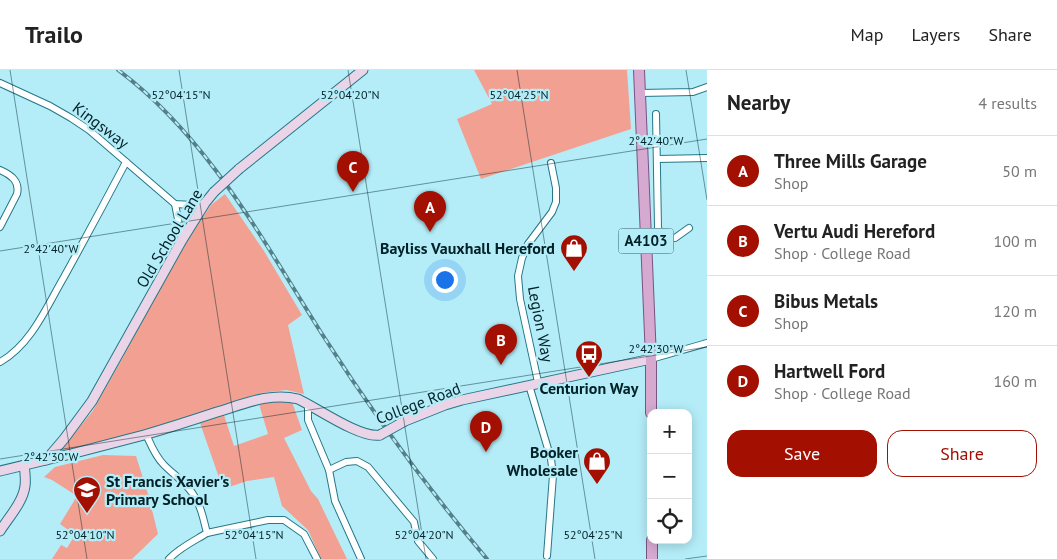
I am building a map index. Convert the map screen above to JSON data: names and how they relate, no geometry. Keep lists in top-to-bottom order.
{
  "streets": {
    "main road": ["A4103"],
    "street": [
      "Kingsway",
      "Old School Lane",
      "Legion Way",
      "College Road"
    ]
  },
  "crossings": [
    ["Old School Lane", "College Road"],
    ["A4103", "College Road"],
    ["Legion Way", "College Road"]
  ],
  "places": {
    "shop": ["Bayliss Vauxhall Hereford", "Booker Wholesale"],
    "bus stop": ["Centurion Way"],
    "school or university": ["St Francis Xavier's Primary School"]
  },
  "page": {
    "header": "Trailo",
    "nav": ["Map", "Layers", "Share"],
    "heading": ["Nearby", "4 results"],
    "list": [
      {
        "mark": "A",
        "name": "Three Mills Garage",
        "note": "Shop",
        "value": "50 m"
      },
      {
        "mark": "B",
        "name": "Vertu Audi Hereford",
        "note": "Shop · College Road",
        "value": "100 m"
      },
      {
        "mark": "C",
        "name": "Bibus Metals",
        "note": "Shop",
        "value": "120 m"
      },
      {
        "mark": "D",
        "name": "Hartwell Ford",
        "note": "Shop · College Road",
        "value": "160 m"
      }
    ],
    "pins": [
      "C",
      "A",
      "B",
      "D"
    ],
    "map_buttons": ["+", "−"],
    "buttons": ["Save", "Share"]
  },
  "coordinates": [
    "52°04'15\"N",
    "52°04'20\"N",
    "52°04'25\"N",
    "2°42'40\"W",
    "2°42'30\"W",
    "52°04'10\"N"
  ]
}
